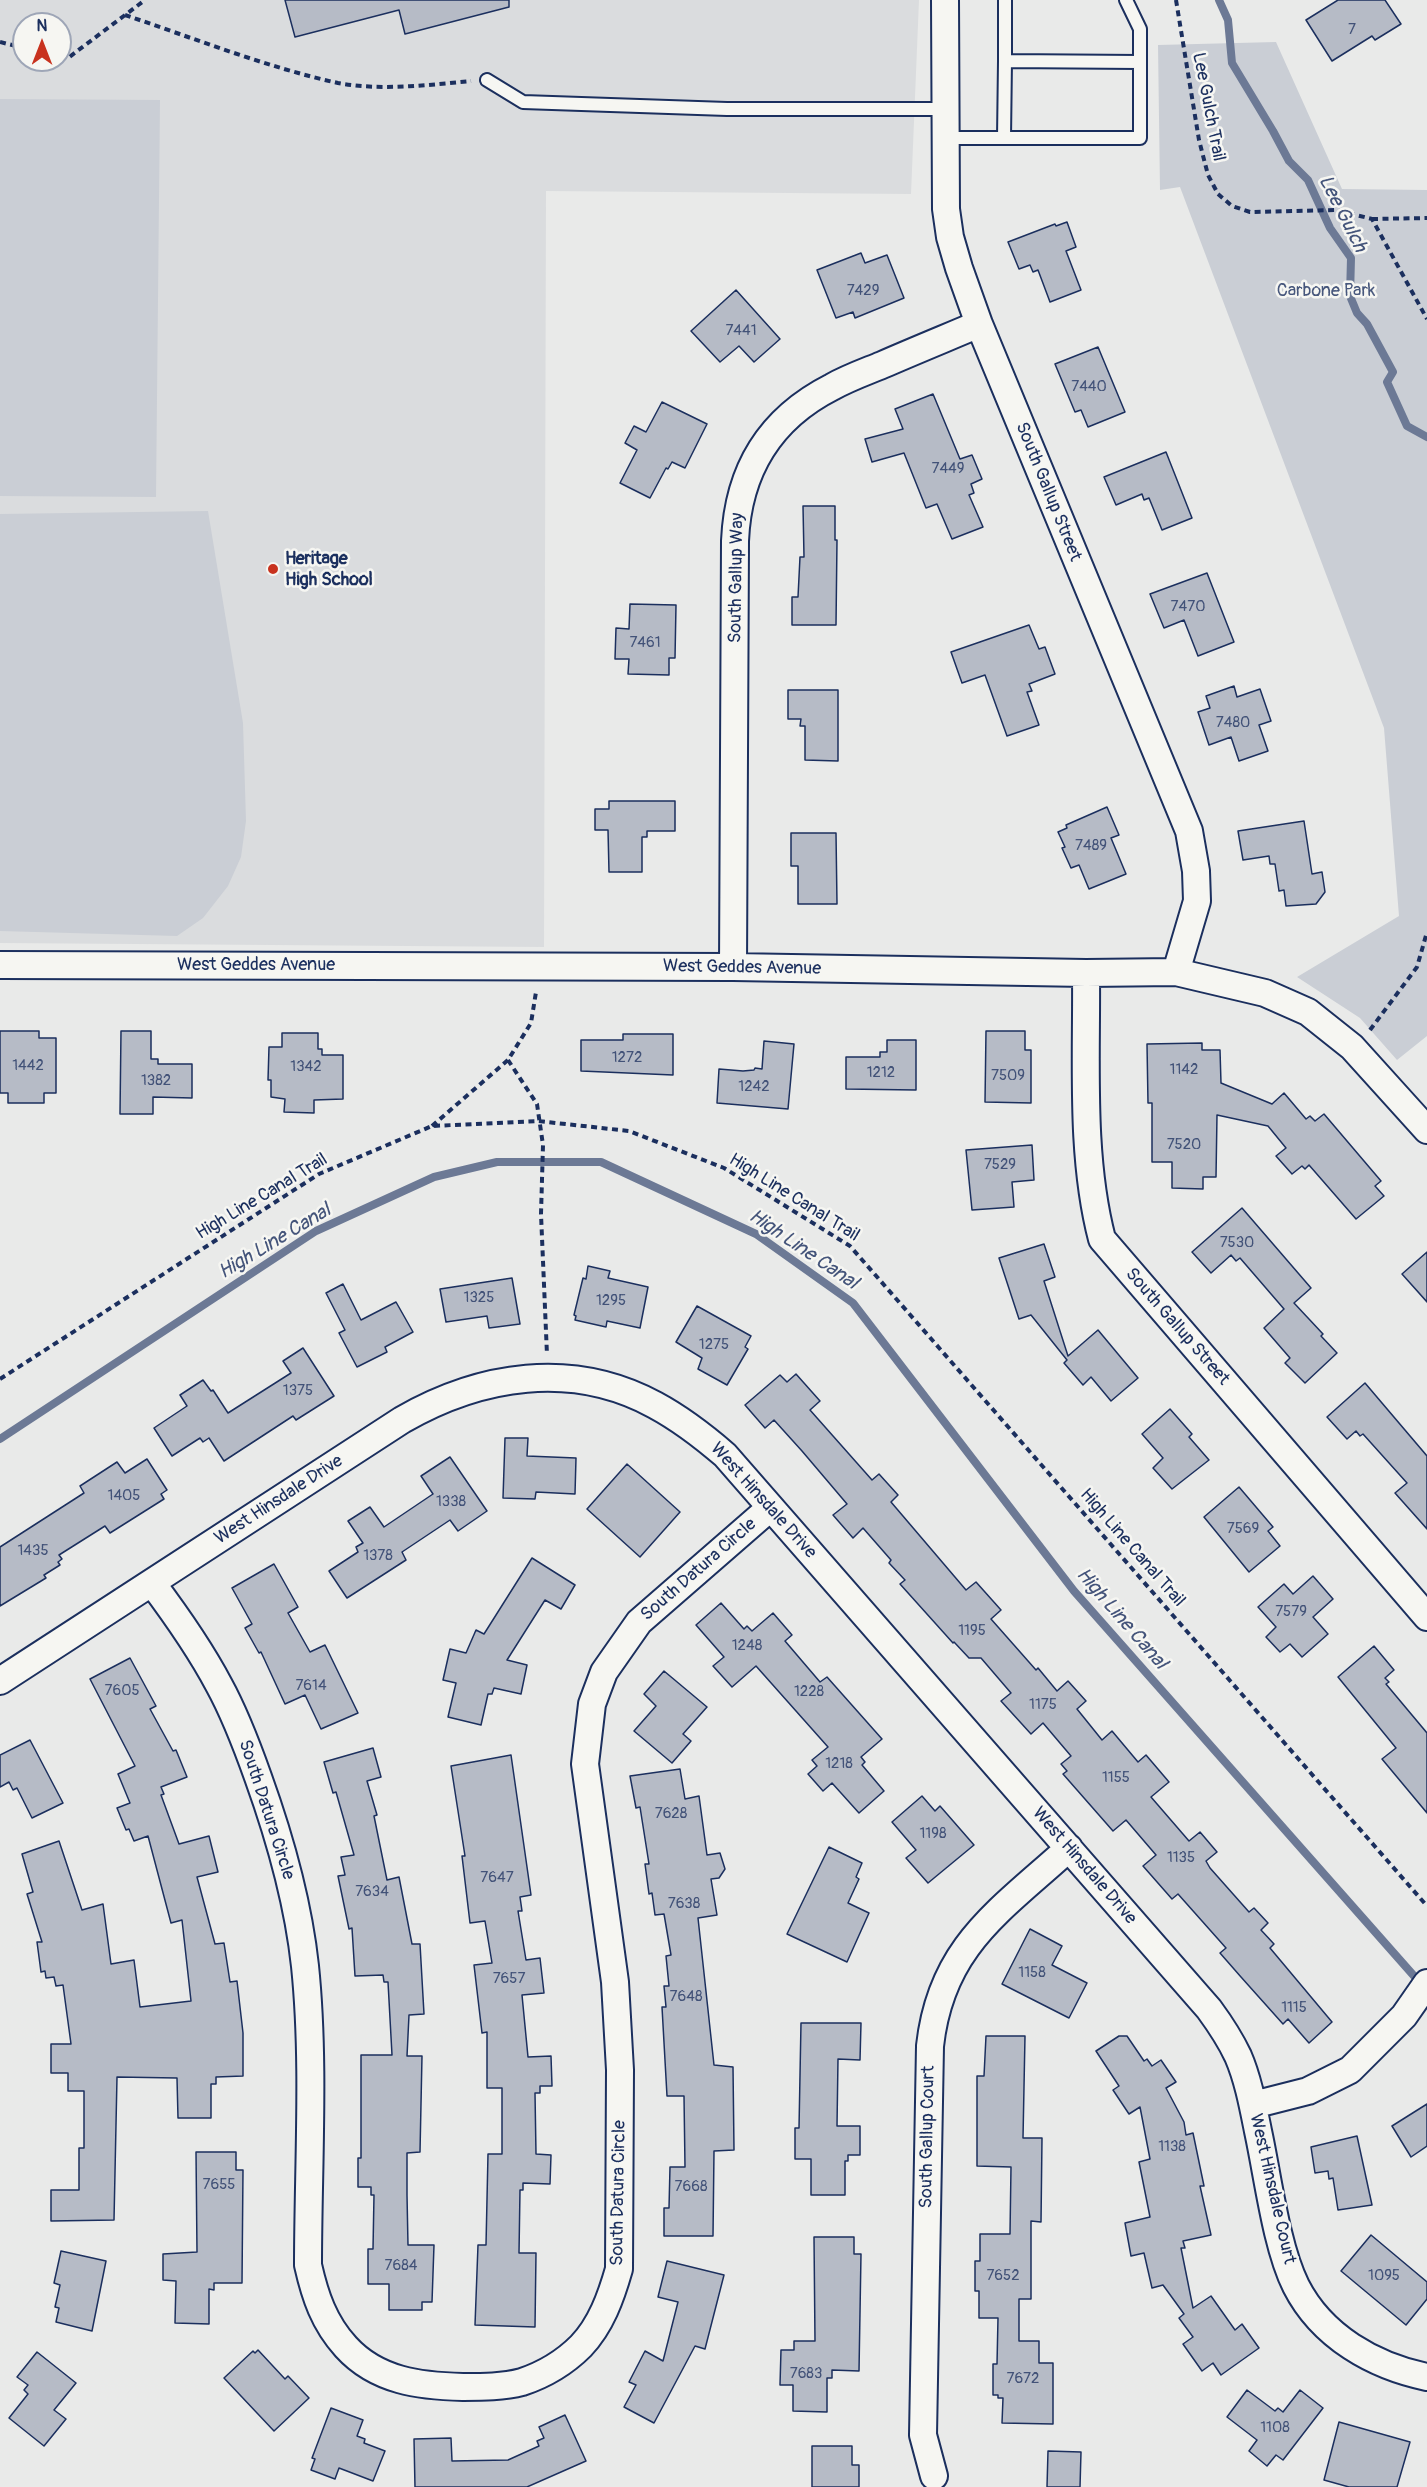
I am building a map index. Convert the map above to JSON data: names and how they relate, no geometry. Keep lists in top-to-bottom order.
{
  "streets": {
    "street": [
      "South Gallup Street",
      "South Gallup Way",
      "West Geddes Avenue",
      "West Hinsdale Drive",
      "South Datura Circle",
      "South Gallup Court",
      "West Hinsdale Court"
    ],
    "path": ["Lee Gulch Trail", "High Line Canal Trail"]
  },
  "crossings": [
    ["South Gallup Street", "South Gallup Way"],
    ["South Gallup Street", "West Geddes Avenue"],
    ["South Gallup Way", "West Geddes Avenue"],
    ["West Hinsdale Drive", "South Datura Circle"],
    ["West Hinsdale Drive", "South Gallup Court"],
    ["West Hinsdale Drive", "West Hinsdale Court"]
  ],
  "water": ["Lee Gulch", "High Line Canal"],
  "parks": ["Carbone Park"],
  "places": ["Heritage High School"],
  "house_numbers": [
    "7",
    "7429",
    "7441",
    "7440",
    "7449",
    "7470",
    "7461",
    "7480",
    "7489",
    "1272",
    "1442",
    "1342",
    "1142",
    "1212",
    "7509",
    "1382",
    "1242",
    "7520",
    "7529",
    "7530",
    "1325",
    "1295",
    "1275",
    "1375",
    "1405",
    "1338",
    "7569",
    "1435",
    "1378",
    "7579",
    "1195",
    "1248",
    "7614",
    "7605",
    "1228",
    "1175",
    "1218",
    "1155",
    "7628",
    "1198",
    "1135",
    "7647",
    "7634",
    "7638",
    "1158",
    "7657",
    "7648",
    "1115",
    "1138",
    "7655",
    "7668",
    "7684",
    "7652",
    "1095",
    "7683",
    "7672",
    "1108"
  ],
  "north": "top"
}
